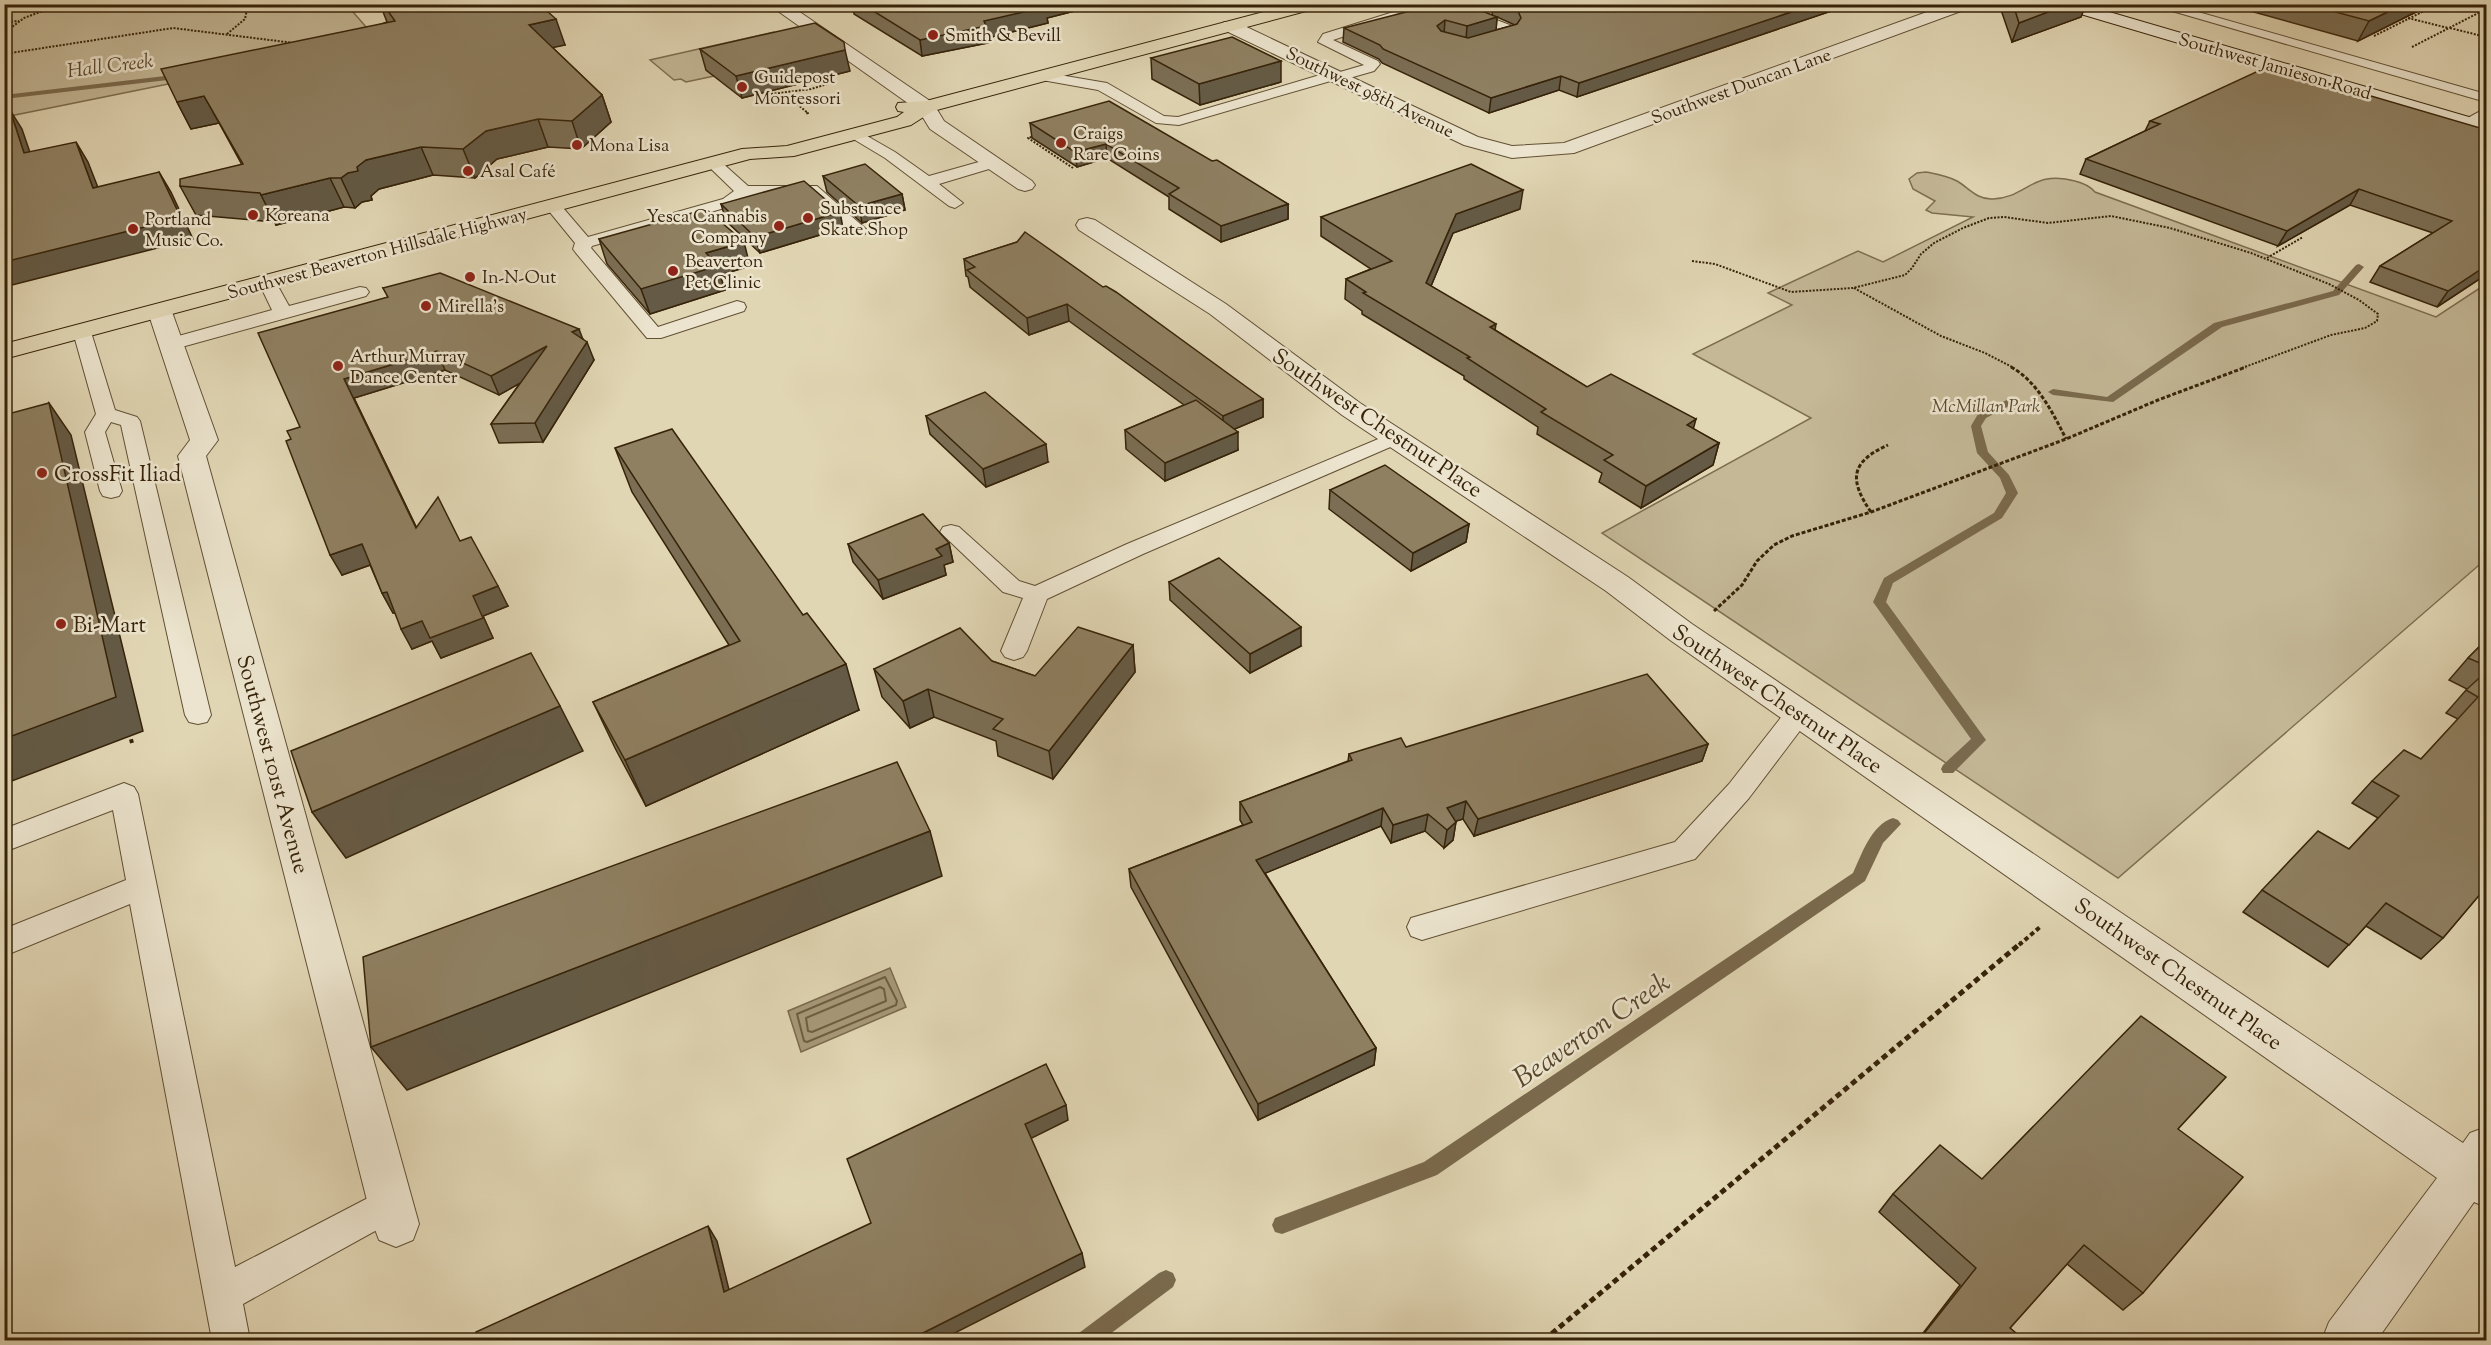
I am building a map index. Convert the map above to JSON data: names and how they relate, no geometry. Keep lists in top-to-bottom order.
{
  "streets": {
    "main road": ["Southwest Beaverton Hillsdale Highway"],
    "street": [
      "Southwest Jamieson Road",
      "Southwest Duncan Lane",
      "Southwest 98th Avenue",
      "Southwest Chestnut Place",
      "Southwest 101st Avenue"
    ]
  },
  "crossings": [
    ["Southwest Duncan Lane", "Southwest 98th Avenue"],
    ["Southwest 98th Avenue", "Southwest Beaverton Hillsdale Highway"],
    ["Southwest Beaverton Hillsdale Highway", "Southwest 101st Avenue"]
  ],
  "water": ["Hall Creek", "Beaverton Creek"],
  "parks": ["McMillan Park"],
  "places": [
    "Smith & Bevill",
    "Guidepost Montessori",
    "Craigs Rare Coins",
    "Mona Lisa",
    "Asal Café",
    "Koreana",
    "Substunce Skate Shop",
    "Yesca Cannabis Company",
    "Portland Music Co.",
    "Beaverton Pet Clinic",
    "In-N-Out",
    "Mirella's",
    "Arthur Murray Dance Center",
    "CrossFit Iliad",
    "Bi-Mart"
  ]
}
